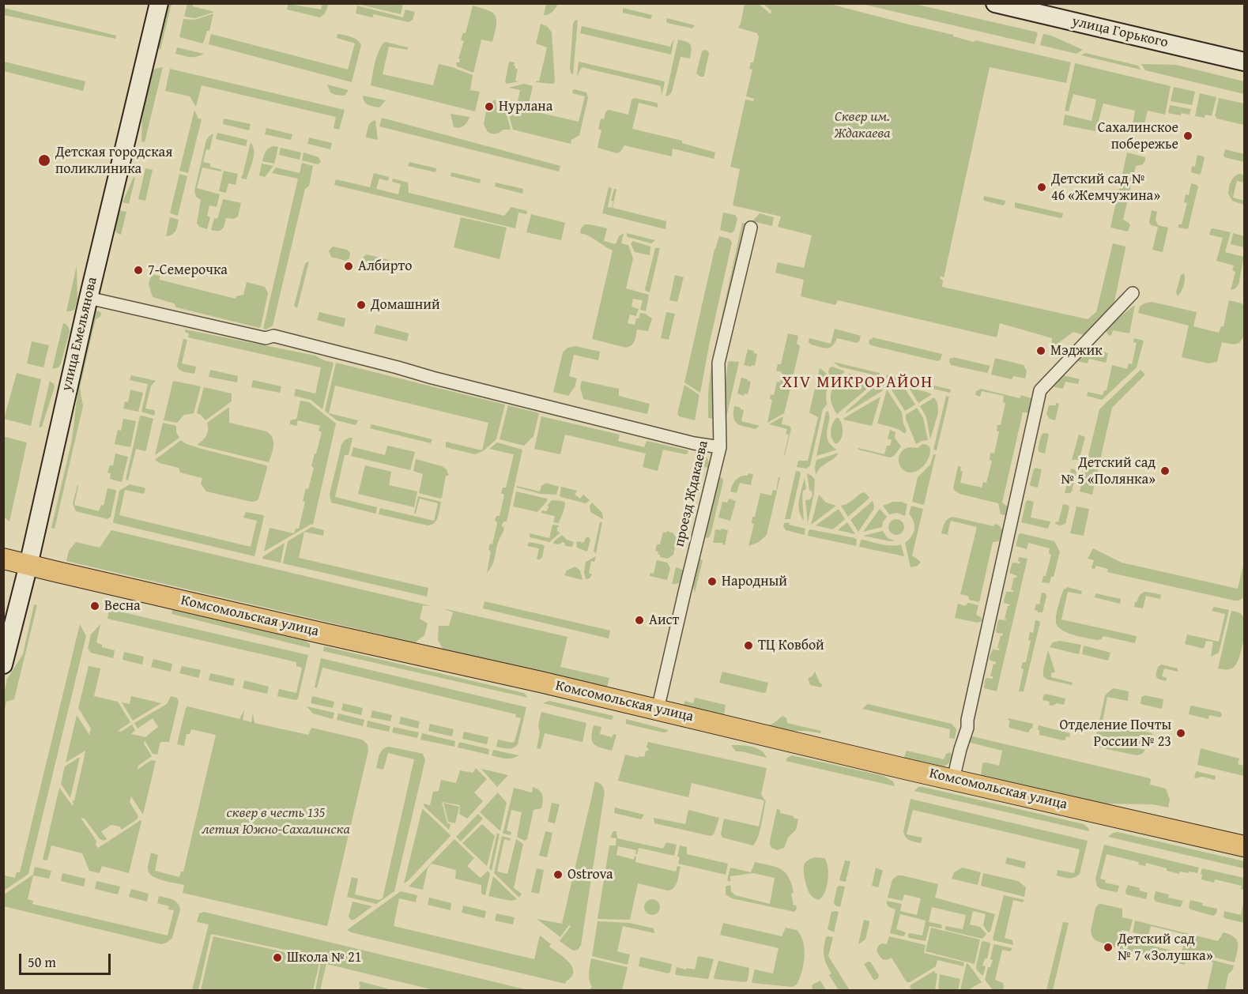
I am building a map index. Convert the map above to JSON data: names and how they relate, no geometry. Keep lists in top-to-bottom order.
{
  "streets": {
    "main road": ["улица Горького", "улица Емельянова", "Комсомольская улица"],
    "street": ["проезд Ждакаева"]
  },
  "crossings": [
    ["улица Емельянова", "Комсомольская улица"],
    ["проезд Ждакаева", "Комсомольская улица"]
  ],
  "districts": ["XIV МИКРОРАЙОН"],
  "parks": ["Сквер им. Ждакаева", "сквер в честь 135 летия Южно-Сахалинска"],
  "places": [
    "Нурлана",
    "Сахалинское побережье",
    "Детская городская поликлиника",
    "Детский сад № 46 «Жемчужина»",
    "Албирто",
    "7-Семерочка",
    "Домашний",
    "Мэджик",
    "Детский сад № 5 «Полянка»",
    "Народный",
    "Весна",
    "Аист",
    "ТЦ Ковбой",
    "Отделение Почты России № 23",
    "Ostrova",
    "Детский сад № 7 «Золушка»",
    "Школа № 21"
  ],
  "scale_bar": "50 m"
}
